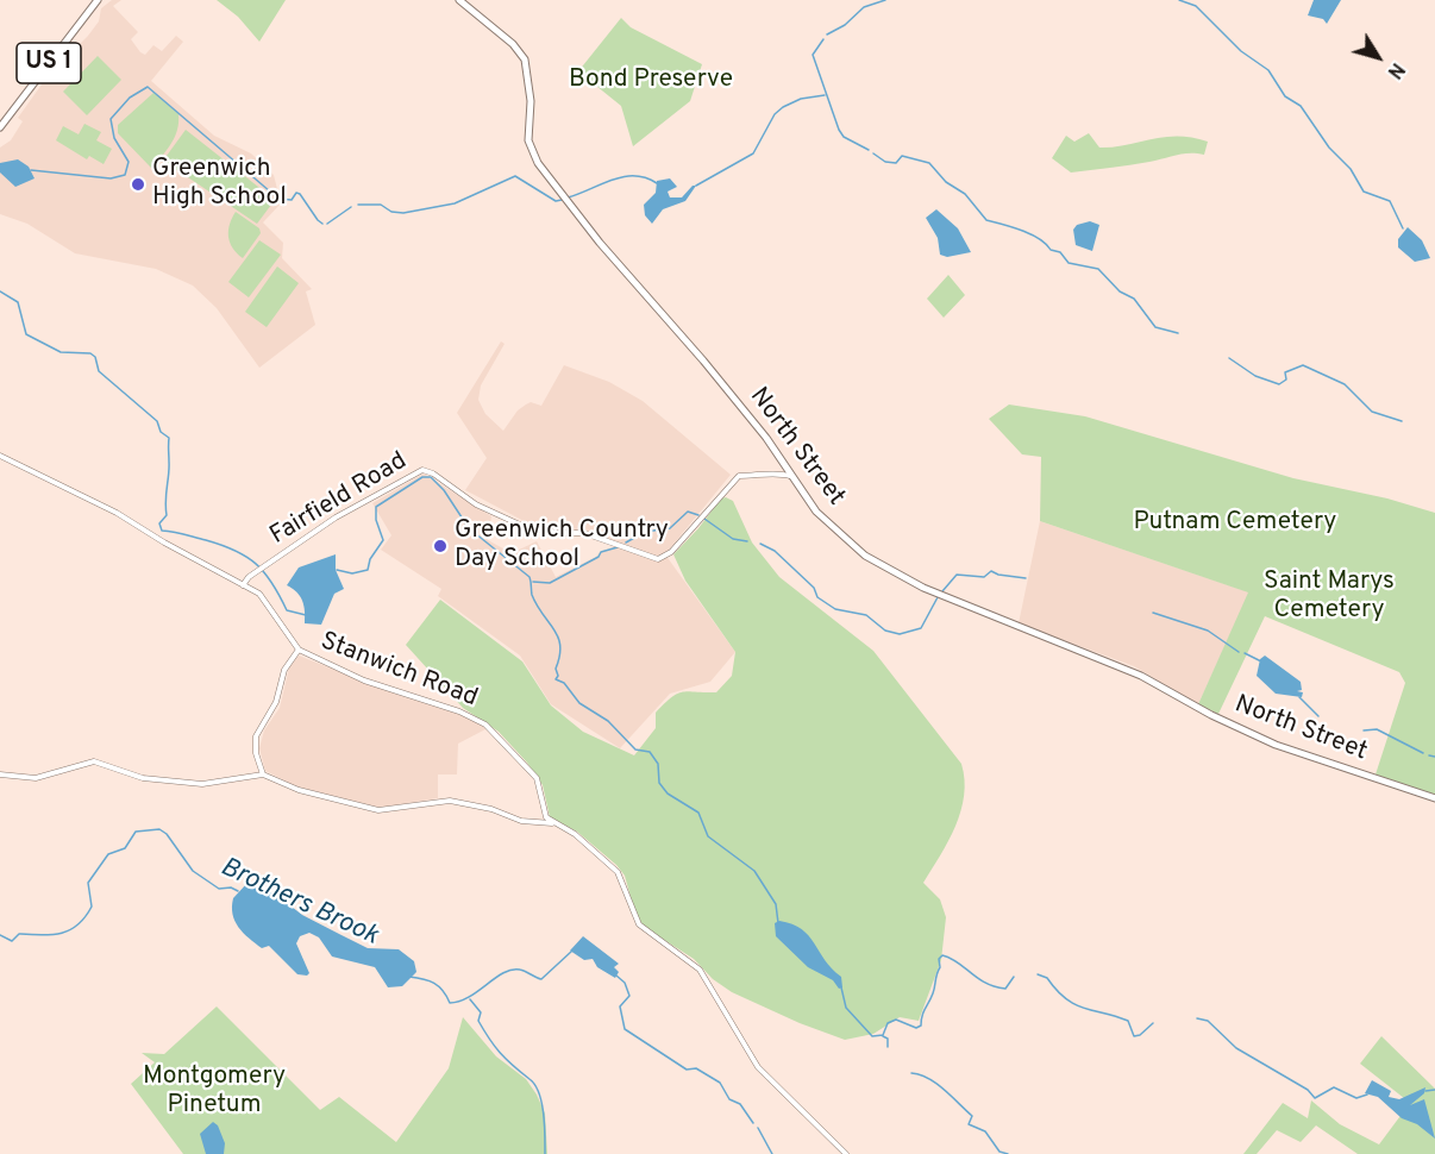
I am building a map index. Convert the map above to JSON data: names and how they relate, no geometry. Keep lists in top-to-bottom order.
{
  "streets": {
    "main road": ["US 1", "North Street"],
    "street": ["Fairfield Road", "Stanwich Road"]
  },
  "crossings": [
    ["North Street", "Fairfield Road"],
    ["Fairfield Road", "Stanwich Road"]
  ],
  "water": ["Brothers Brook"],
  "parks": [
    "Bond Preserve",
    "Putnam Cemetery",
    "Saint Marys Cemetery",
    "Montgomery Pinetum"
  ],
  "places": ["Greenwich High School", "Greenwich Country Day School"],
  "north": "bottom right"
}
